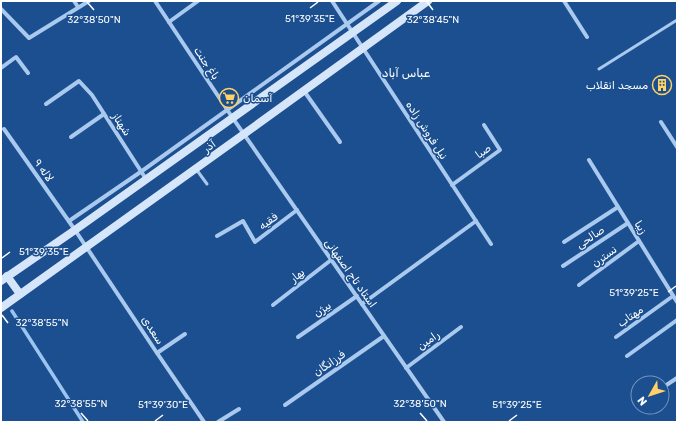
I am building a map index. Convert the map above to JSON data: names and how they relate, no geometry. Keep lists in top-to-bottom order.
{
  "streets": {
    "main road": ["آذر"],
    "street": [
      "باغ جنت",
      "شهناز",
      "نیل فروش زاده",
      "صبا",
      "۹ لاله",
      "فقیه",
      "زیبا",
      "صالحی",
      "نسترن",
      "استاد تاج اصفهانی",
      "بهار",
      "بیژن",
      "مهتاب",
      "سعدی",
      "رامین",
      "فرزانگان"
    ]
  },
  "crossings": [
    ["باغ جنت", "آذر"],
    ["باغ جنت", "استاد تاج اصفهانی"],
    ["شهناز", "آذر"],
    ["نیل فروش زاده", "آذر"],
    ["نیل فروش زاده", "صبا"],
    ["آذر", "۹ لاله"],
    ["آذر", "استاد تاج اصفهانی"],
    ["آذر", "سعدی"],
    ["۹ لاله", "سعدی"],
    ["فقیه", "استاد تاج اصفهانی"],
    ["زیبا", "صالحی"],
    ["زیبا", "نسترن"],
    ["زیبا", "مهتاب"],
    ["استاد تاج اصفهانی", "بهار"],
    ["استاد تاج اصفهانی", "بیژن"],
    ["استاد تاج اصفهانی", "رامین"],
    ["استاد تاج اصفهانی", "فرزانگان"]
  ],
  "districts": ["عباس آباد"],
  "places": {
    "building": ["مسجد انقلاب"],
    "supermarket": ["آسمان"]
  },
  "north": "bottom left",
  "coordinates": [
    "51°39'35\"E",
    "32°38'50\"N",
    "32°38'45\"N",
    "51°39'25\"E",
    "32°38'55\"N",
    "51°39'30\"E"
  ]
}
